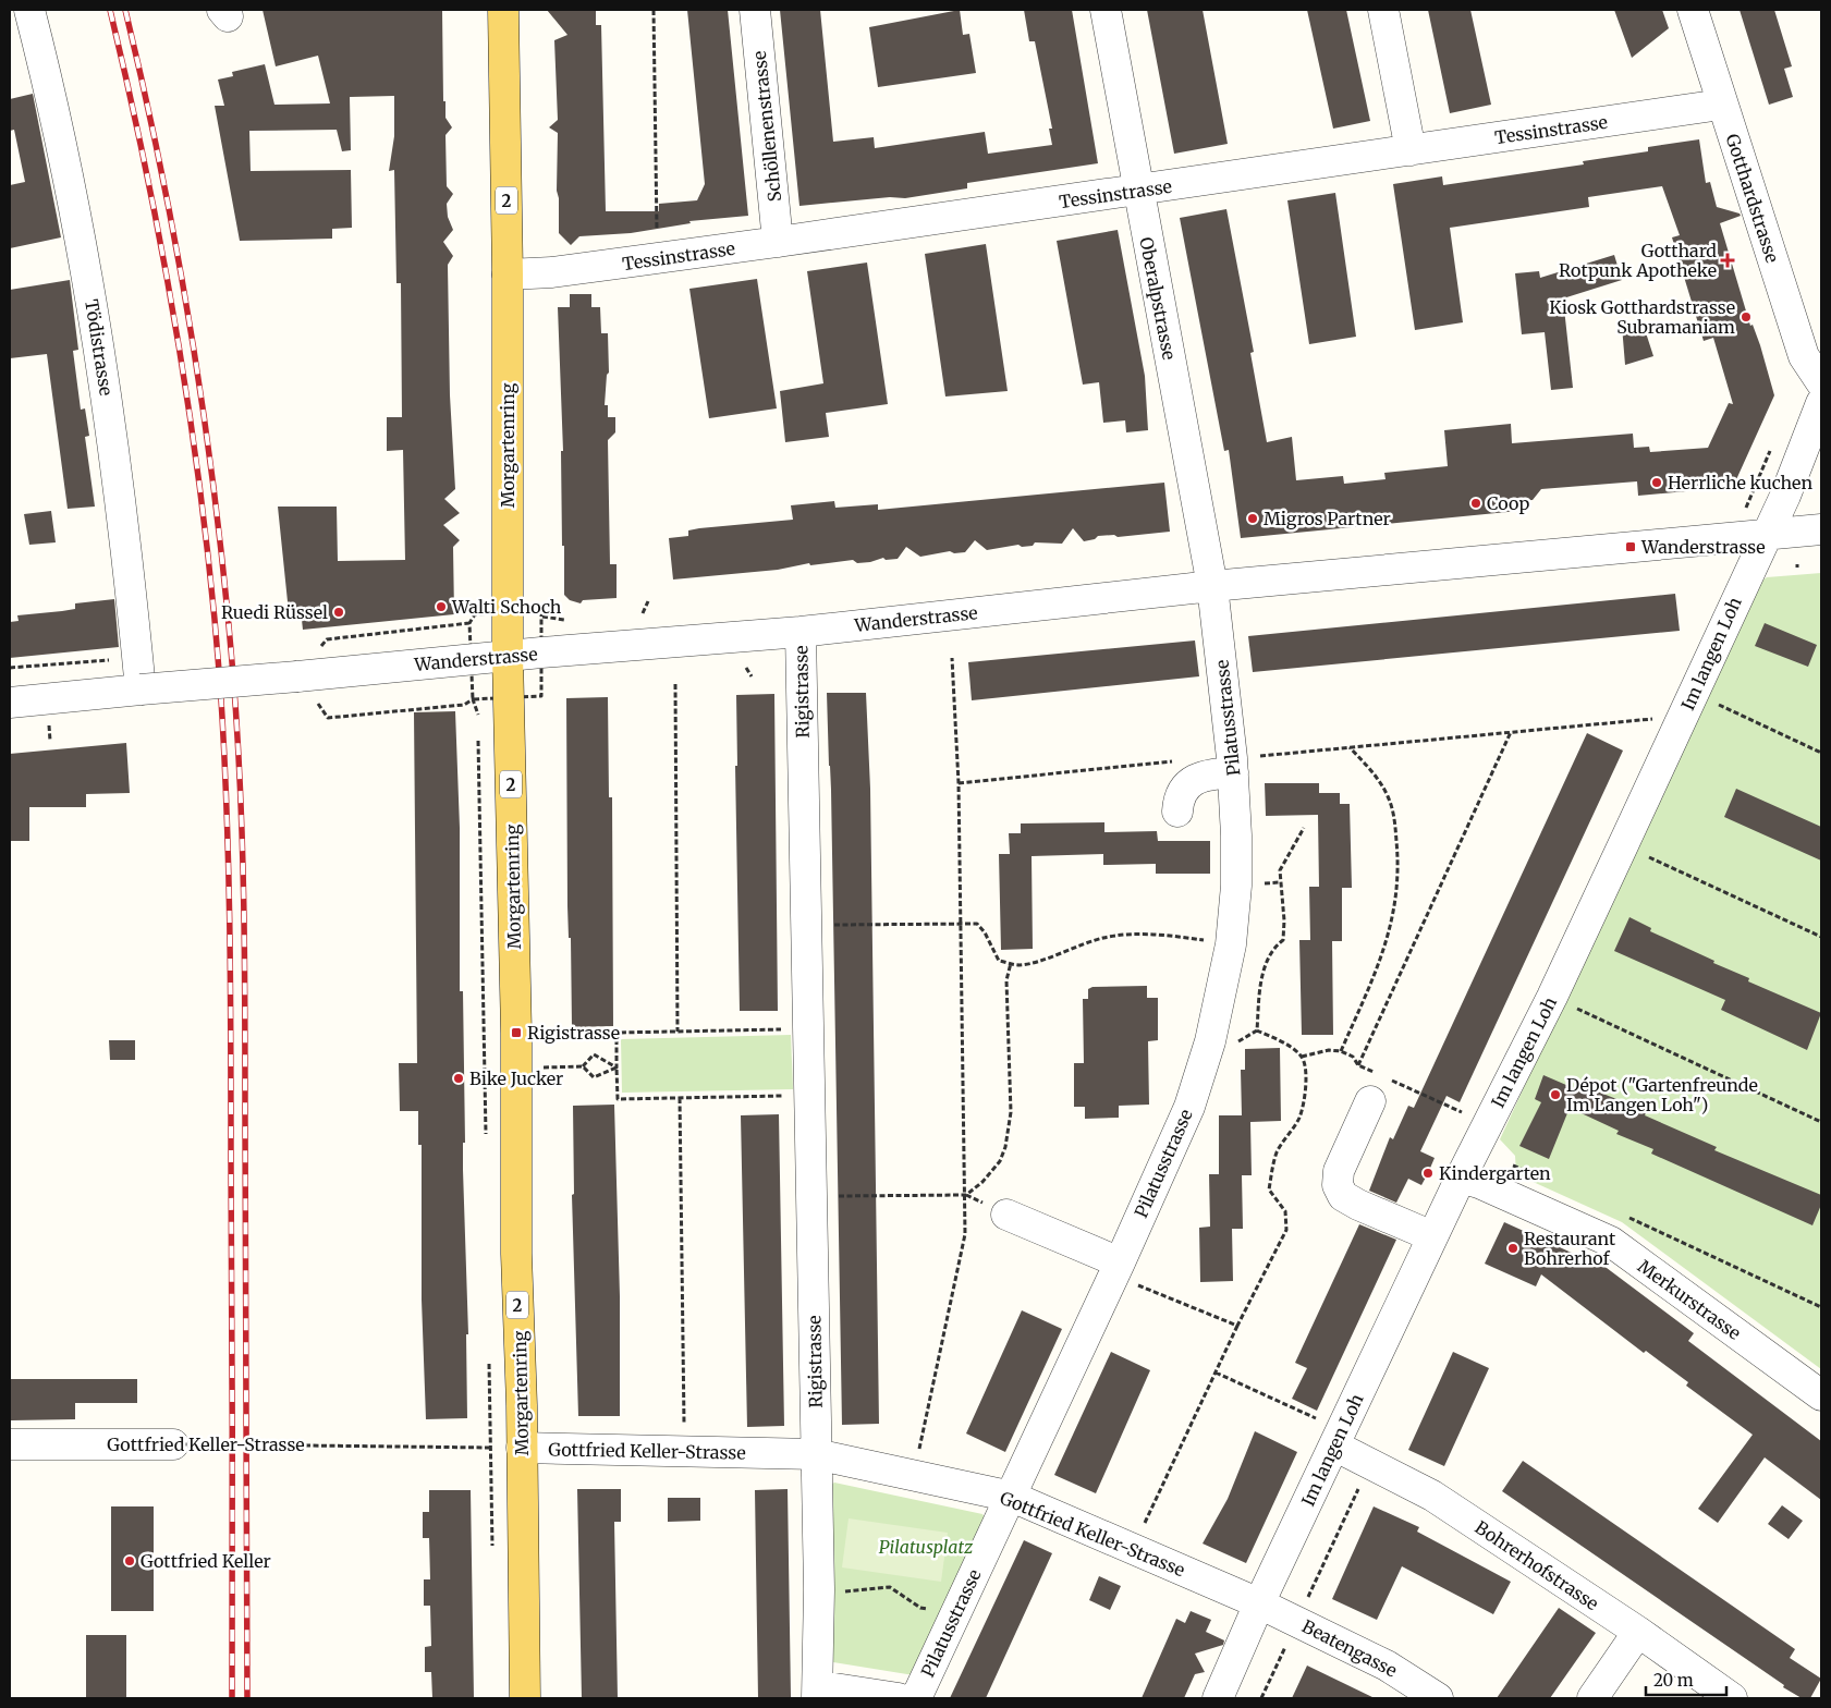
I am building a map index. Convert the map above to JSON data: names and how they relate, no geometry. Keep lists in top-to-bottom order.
{
  "streets": {
    "main road": ["2", "Morgartenring"],
    "street": [
      "Schöllenenstrasse",
      "Tessinstrasse",
      "Gotthardstrasse",
      "Oberalpstrasse",
      "Tödistrasse",
      "Wanderstrasse",
      "Im langen Loh",
      "Rigistrasse",
      "Pilatusstrasse",
      "Merkurstrasse",
      "Gottfried Keller-Strasse",
      "Bohrerhofstrasse",
      "Beatengasse"
    ]
  },
  "crossings": [
    ["Schöllenenstrasse", "Tessinstrasse"],
    ["Tessinstrasse", "Gotthardstrasse"],
    ["Tessinstrasse", "Oberalpstrasse"],
    ["Tessinstrasse", "Morgartenring"],
    ["Oberalpstrasse", "Wanderstrasse"],
    ["Oberalpstrasse", "Pilatusstrasse"],
    ["Tödistrasse", "Wanderstrasse"],
    ["Morgartenring", "Wanderstrasse"],
    ["Morgartenring", "Gottfried Keller-Strasse"],
    ["Wanderstrasse", "Im langen Loh"],
    ["Wanderstrasse", "Rigistrasse"],
    ["Wanderstrasse", "Pilatusstrasse"],
    ["Im langen Loh", "Merkurstrasse"],
    ["Im langen Loh", "Gottfried Keller-Strasse"],
    ["Im langen Loh", "Bohrerhofstrasse"],
    ["Im langen Loh", "Beatengasse"],
    ["Rigistrasse", "Gottfried Keller-Strasse"],
    ["Pilatusstrasse", "Gottfried Keller-Strasse"],
    ["Gottfried Keller-Strasse", "Beatengasse"]
  ],
  "parks": ["Pilatusplatz"],
  "places": {
    "health": ["Gotthard Rotpunk Apotheke"],
    "other": [
      "Kiosk Gotthardstrasse Subramaniam",
      "Herrliche kuchen",
      "Coop",
      "Migros Partner",
      "Walti Schoch",
      "Ruedi Rüssel",
      "Bike Jucker",
      "Dépot (\"Gartenfreunde Im Langen Loh\")",
      "Kindergarten",
      "Restaurant Bohrerhof",
      "Gottfried Keller"
    ],
    "transit": ["Wanderstrasse", "Rigistrasse"]
  },
  "scale_bar": "20 m"
}
